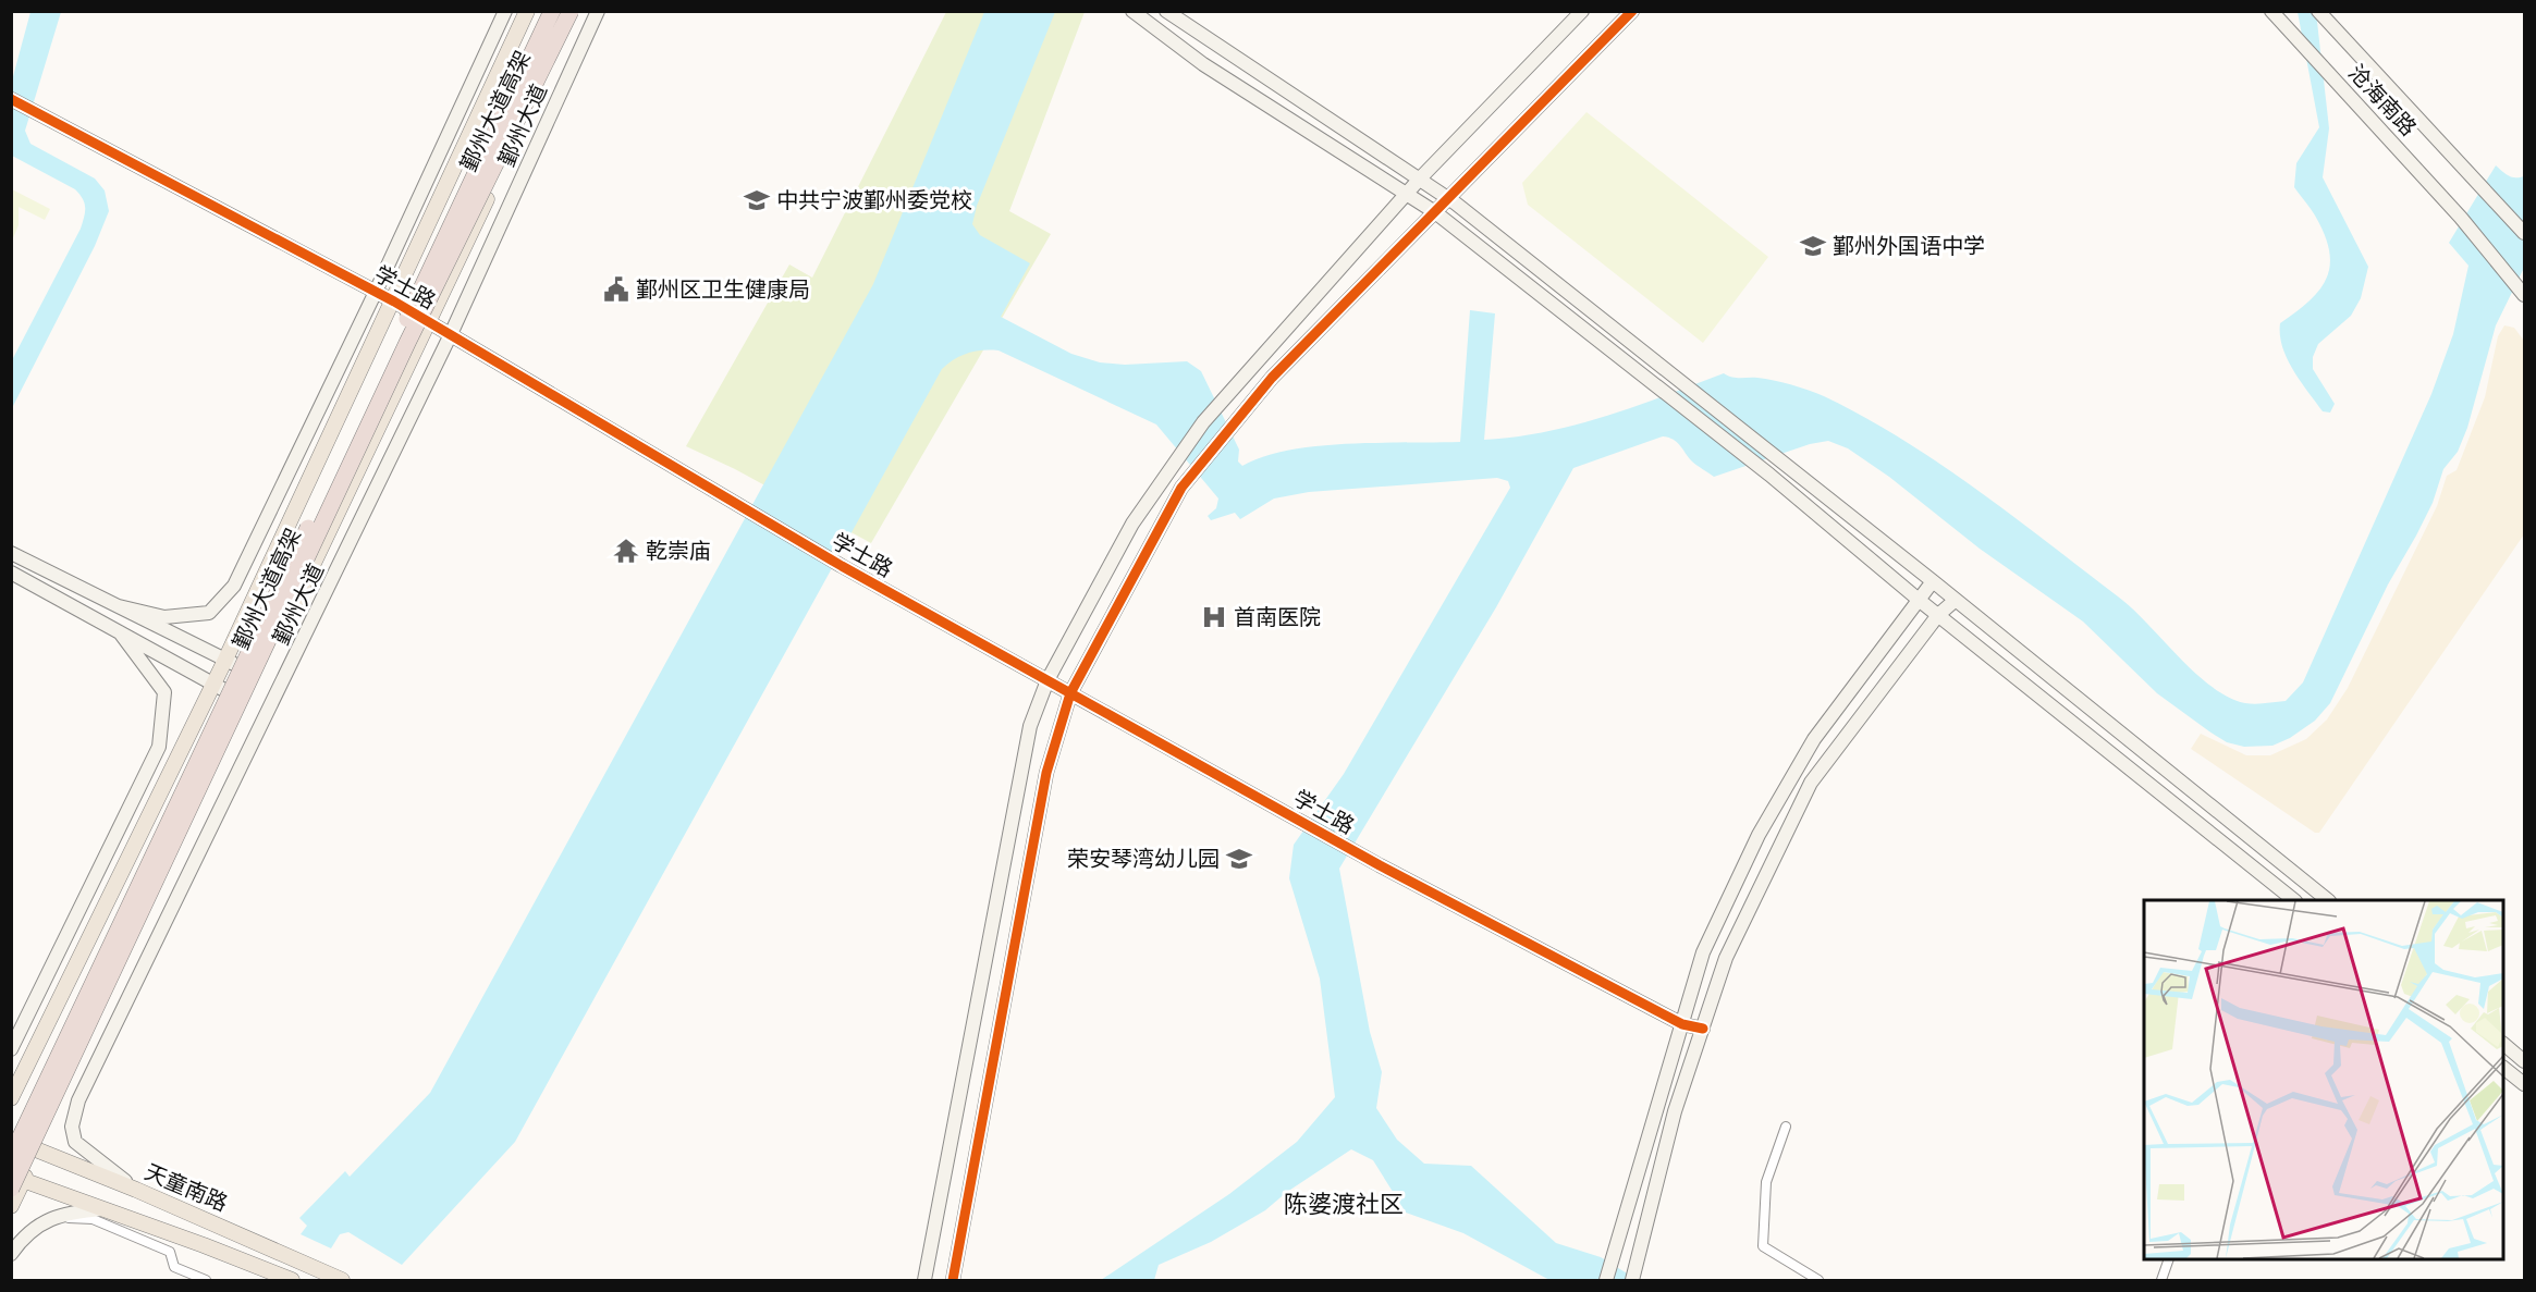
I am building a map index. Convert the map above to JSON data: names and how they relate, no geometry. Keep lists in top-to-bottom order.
{
  "streets": {
    "highway": ["鄞州大道高架"],
    "main road": ["鄞州大道", "天童南路"],
    "street": ["沧海南路", "学士路"]
  },
  "crossings": [
    ["鄞州大道高架", "鄞州大道"],
    ["鄞州大道", "学士路"],
    ["鄞州大道", "天童南路"]
  ],
  "districts": ["陈婆渡社区"],
  "places": {
    "school or university": ["中共宁波鄞州委党校", "鄞州外国语中学", "荣安琴湾幼儿园"],
    "public building": ["鄞州区卫生健康局"],
    "temple": ["乾崇庙"],
    "hospital": ["首南医院"]
  }
}
